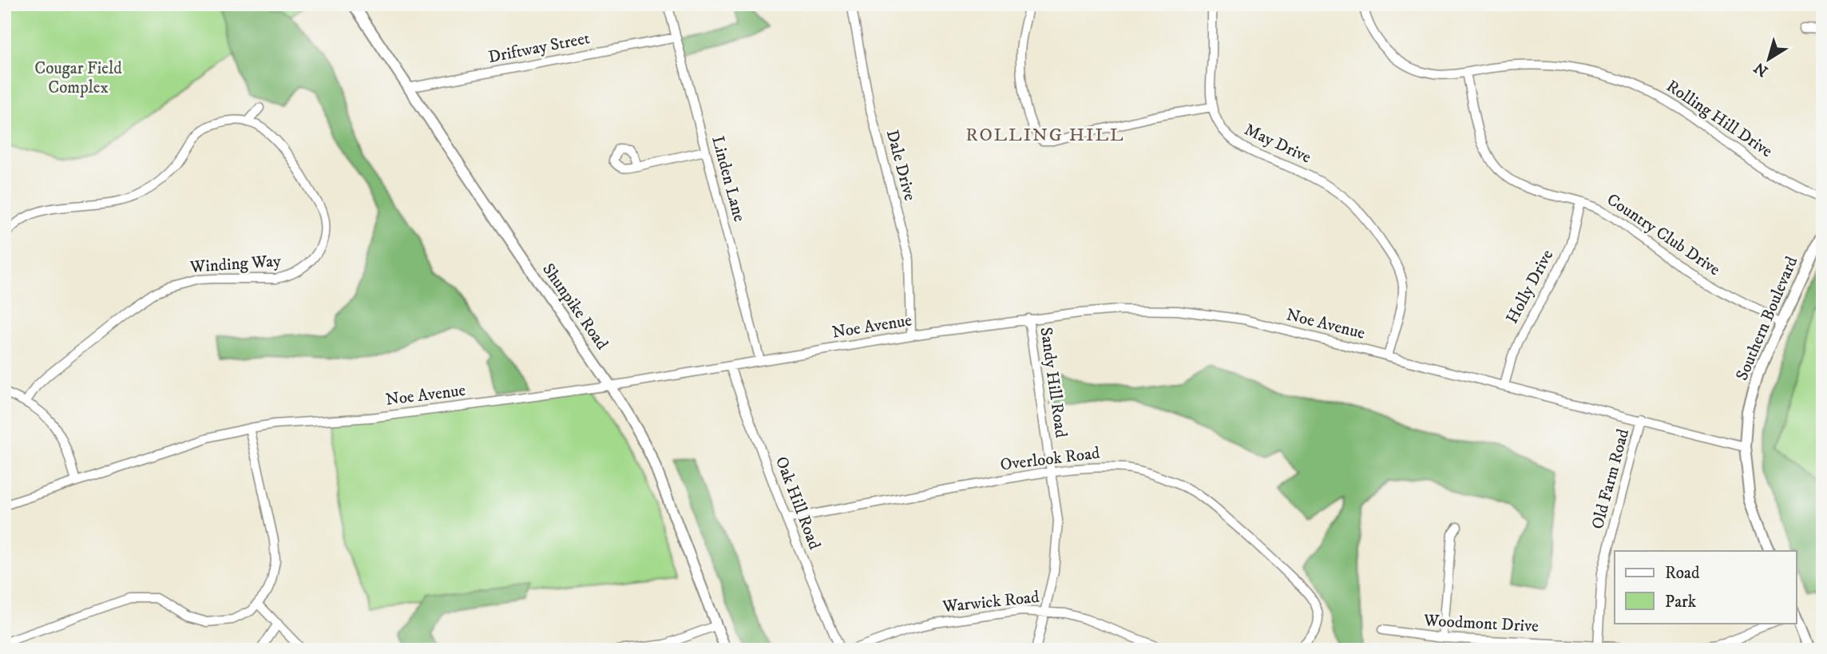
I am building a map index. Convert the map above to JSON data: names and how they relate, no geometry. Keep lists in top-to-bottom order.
{
  "streets": {
    "main road": ["Shunpike Road", "Southern Boulevard"],
    "street": [
      "Driftway Street",
      "Rolling Hill Drive",
      "May Drive",
      "Dale Drive",
      "Linden Lane",
      "Country Club Drive",
      "Winding Way",
      "Holly Drive",
      "Noe Avenue",
      "Sandy Hill Road",
      "Overlook Road",
      "Old Farm Road",
      "Oak Hill Road",
      "Warwick Road",
      "Woodmont Drive"
    ]
  },
  "crossings": [
    ["Driftway Street", "Linden Lane"],
    ["Driftway Street", "Shunpike Road"],
    ["Rolling Hill Drive", "Country Club Drive"],
    ["May Drive", "Noe Avenue"],
    ["Dale Drive", "Noe Avenue"],
    ["Linden Lane", "Noe Avenue"],
    ["Country Club Drive", "Holly Drive"],
    ["Country Club Drive", "Southern Boulevard"],
    ["Holly Drive", "Noe Avenue"],
    ["Shunpike Road", "Noe Avenue"],
    ["Southern Boulevard", "Noe Avenue"],
    ["Noe Avenue", "Sandy Hill Road"],
    ["Noe Avenue", "Old Farm Road"],
    ["Noe Avenue", "Oak Hill Road"],
    ["Sandy Hill Road", "Overlook Road"],
    ["Sandy Hill Road", "Warwick Road"],
    ["Overlook Road", "Oak Hill Road"],
    ["Old Farm Road", "Woodmont Drive"]
  ],
  "districts": ["ROLLING HILL"],
  "parks": ["Cougar Field Complex"],
  "legend": ["Road", "Park"],
  "north": "bottom left"
}
